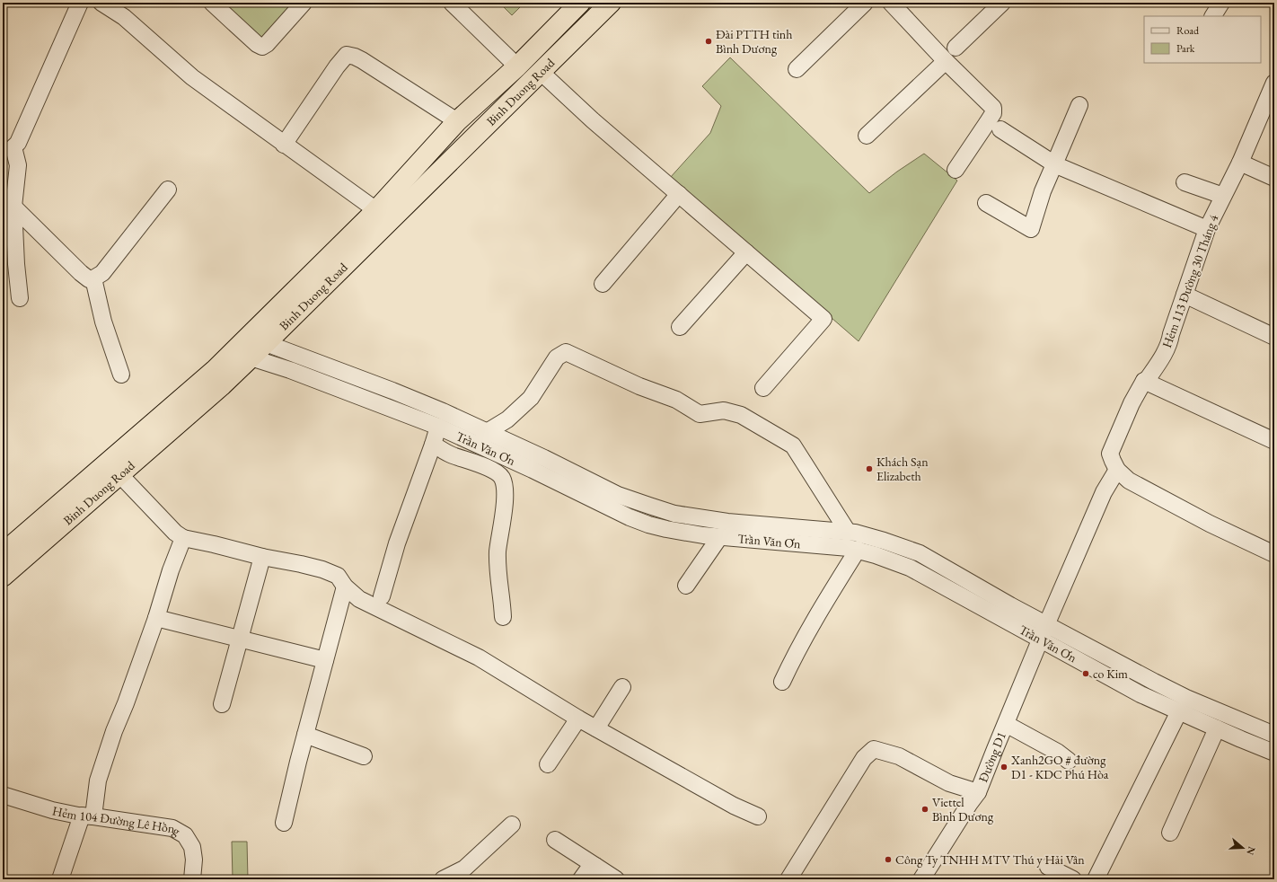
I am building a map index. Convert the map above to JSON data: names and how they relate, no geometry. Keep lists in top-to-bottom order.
{
  "streets": {
    "highway": ["Binh Duong Road"],
    "street": [
      "Hẻm 113 Đường 30 Tháng 4",
      "Trần Văn Ơn",
      "Đường D1",
      "Hẻm 104 Đường Lê Hồng"
    ]
  },
  "crossings": [
    ["Binh Duong Road", "Trần Văn Ơn"],
    ["Hẻm 113 Đường 30 Tháng 4", "Đường D1"],
    ["Trần Văn Ơn", "Đường D1"]
  ],
  "places": [
    "Đài PTTH tỉnh Bình Dương",
    "Khách Sạn Elizabeth",
    "co Kim",
    "Xanh2GO # đường D1 - KDC Phú Hòa",
    "Viettel Bình Dương",
    "Công Ty TNHH MTV Thú y Hải Vân"
  ],
  "legend": ["Road", "Park"],
  "north": "right"
}
